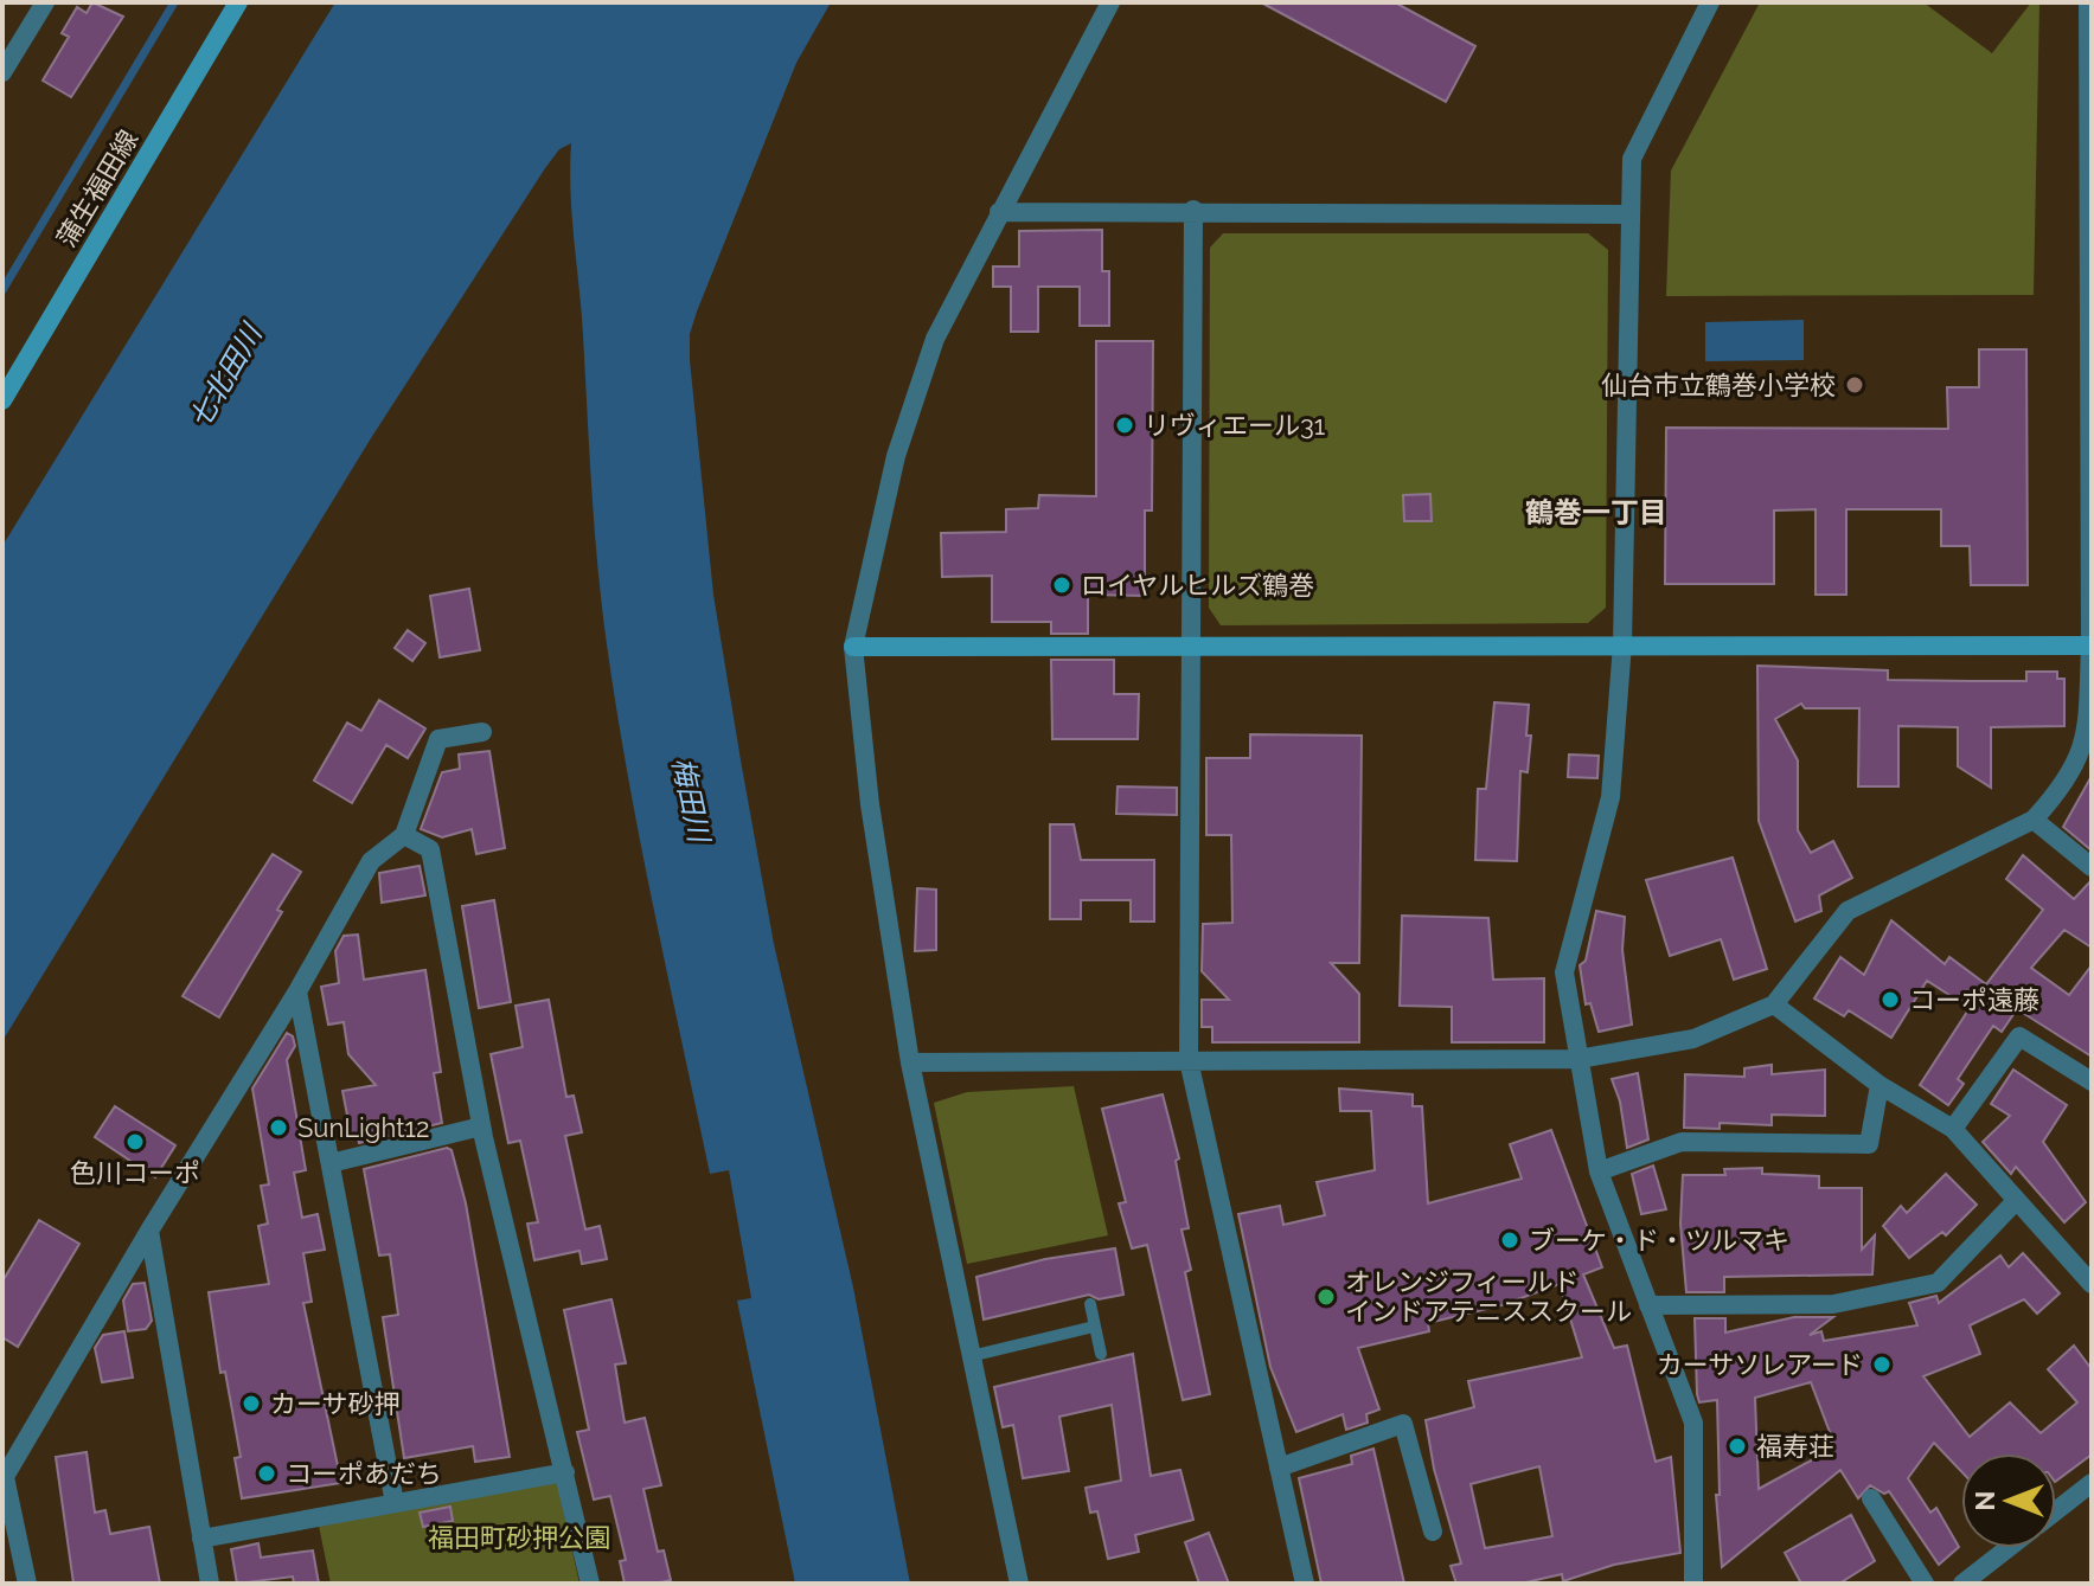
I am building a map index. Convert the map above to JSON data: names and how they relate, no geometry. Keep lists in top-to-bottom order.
{
  "streets": {
    "street": ["蒲生福田線"]
  },
  "districts": ["鶴巻一丁目"],
  "water": ["七北田川", "梅田川"],
  "parks": ["福田町砂押公園"],
  "places": [
    "仙台市立鶴巻小学校",
    "リヴィエール31",
    "ロイヤルヒルズ鶴巻",
    "コーポ遠藤",
    "SunLight12",
    "色川コーポ",
    "ブーケ・ド・ツルマキ",
    "オレンジフィールド インドアテニススクール",
    "カーサソレアード",
    "カーサ砂押",
    "福寿荘",
    "コーポあだち"
  ],
  "north": "left"
}
